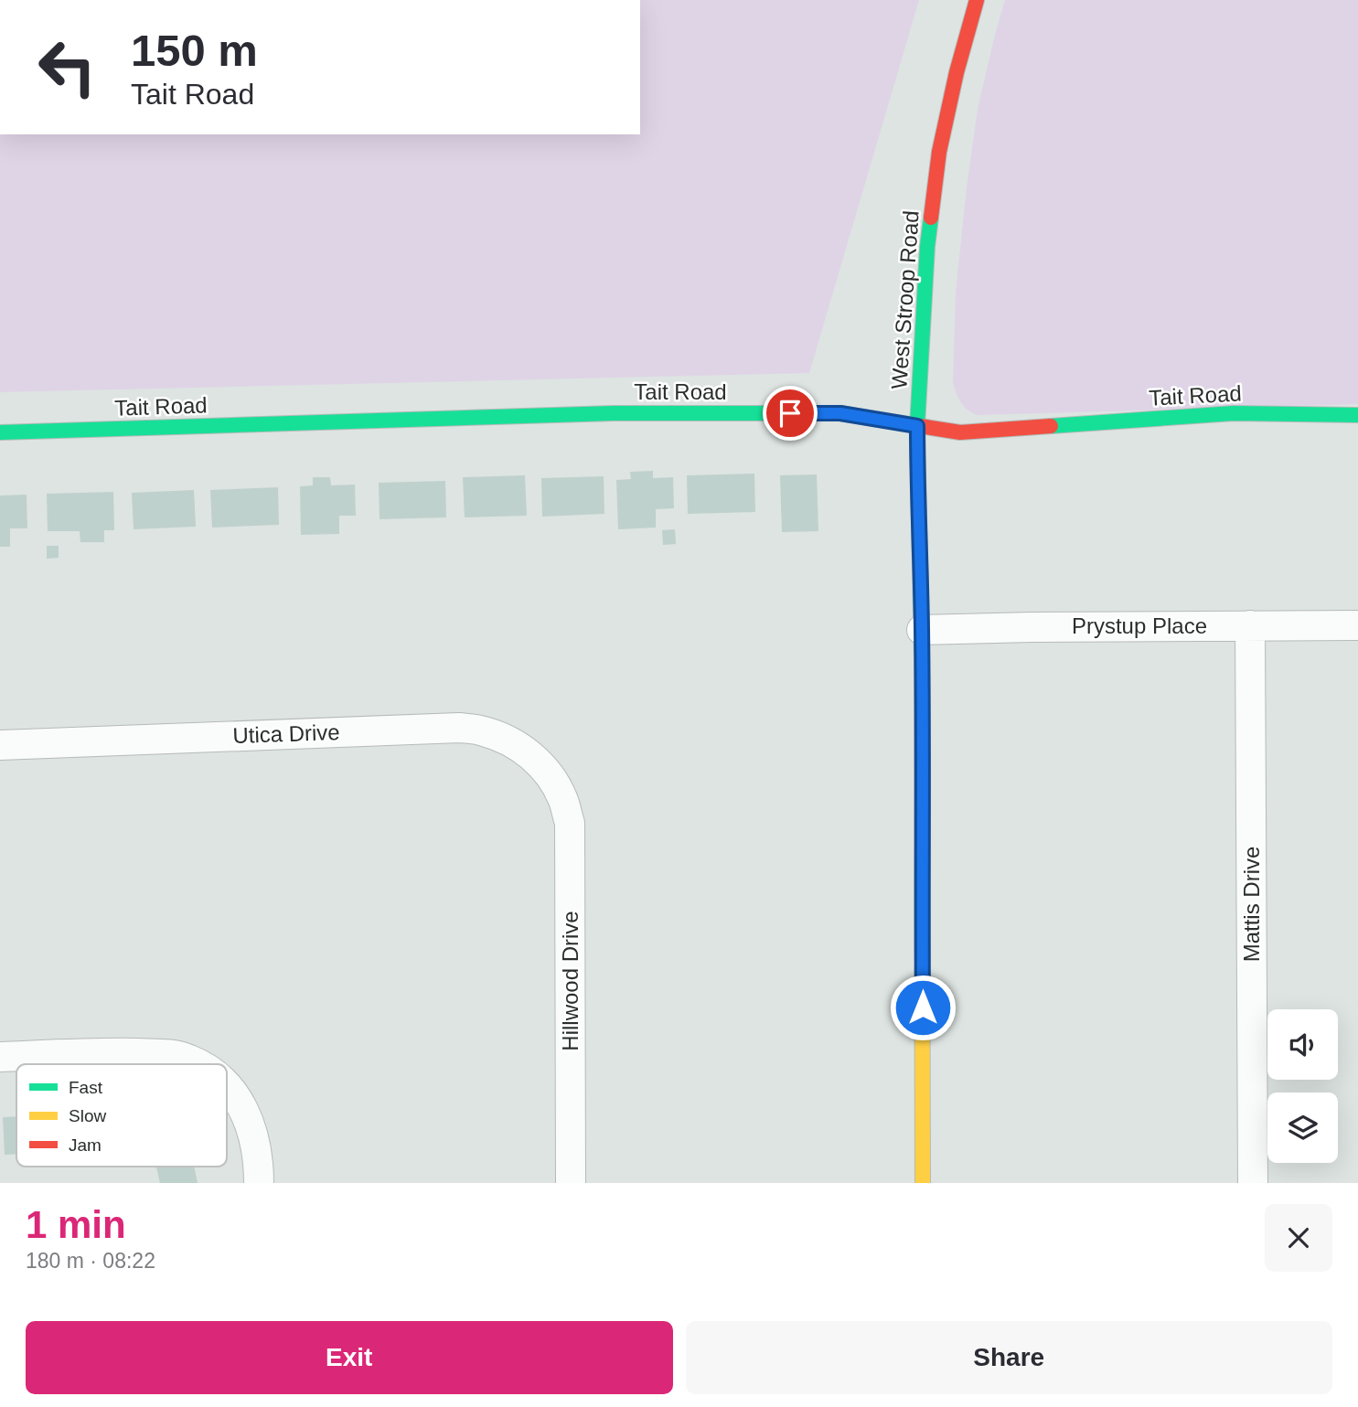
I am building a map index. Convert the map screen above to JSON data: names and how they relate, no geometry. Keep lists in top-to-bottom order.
{
  "streets": {
    "street": [
      "West Stroop Road",
      "Tait Road",
      "Prystup Place",
      "Utica Drive",
      "Mattis Drive",
      "Hillwood Drive"
    ]
  },
  "crossings": [
    ["West Stroop Road", "Tait Road"],
    ["West Stroop Road", "Prystup Place"],
    ["Prystup Place", "Mattis Drive"],
    ["Utica Drive", "Hillwood Drive"]
  ],
  "legend": ["Fast", "Slow", "Jam"],
  "page": {
    "turn": ["150 m", "Tait Road"],
    "heading": ["1 min", "180 m · 08:22"],
    "buttons": ["Exit", "Share"]
  }
}
